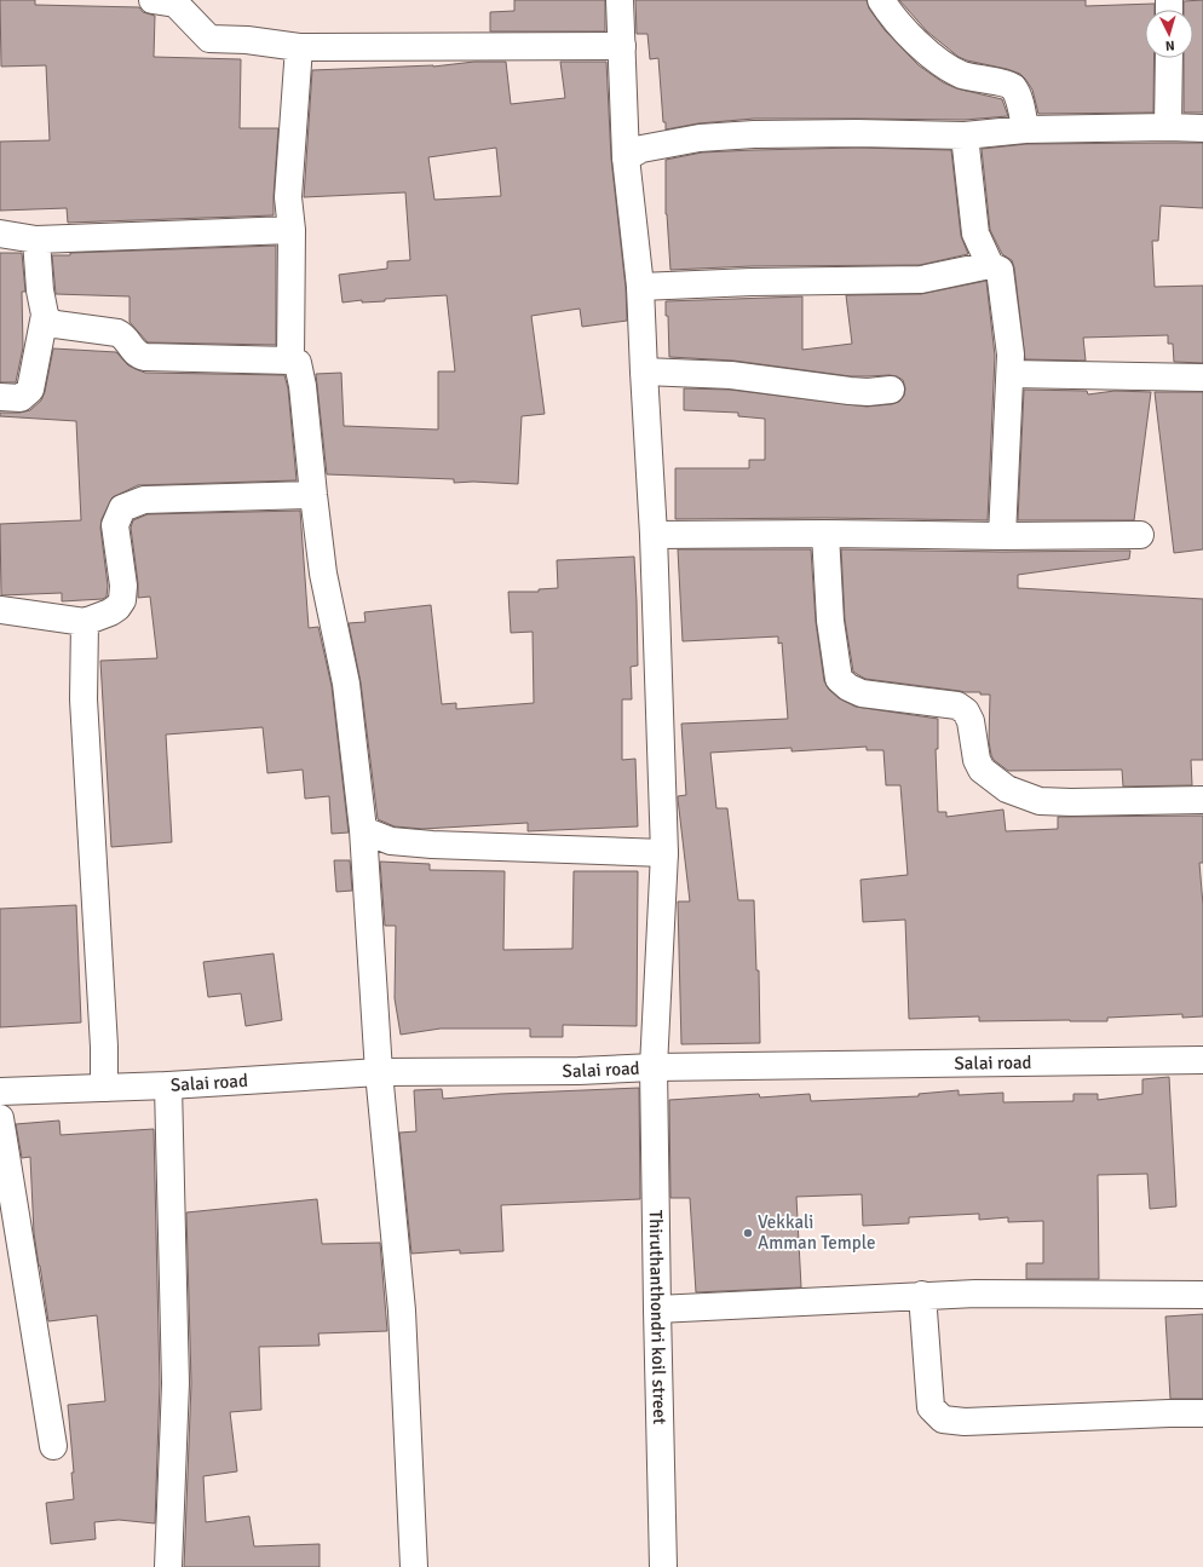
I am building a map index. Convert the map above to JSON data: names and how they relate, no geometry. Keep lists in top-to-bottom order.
{
  "streets": {
    "street": ["Salai road", "Thiruthanthondri koil street"]
  },
  "crossings": [
    ["Salai road", "Thiruthanthondri koil street"]
  ],
  "places": ["Vekkali Amman Temple"],
  "north": "bottom"
}
